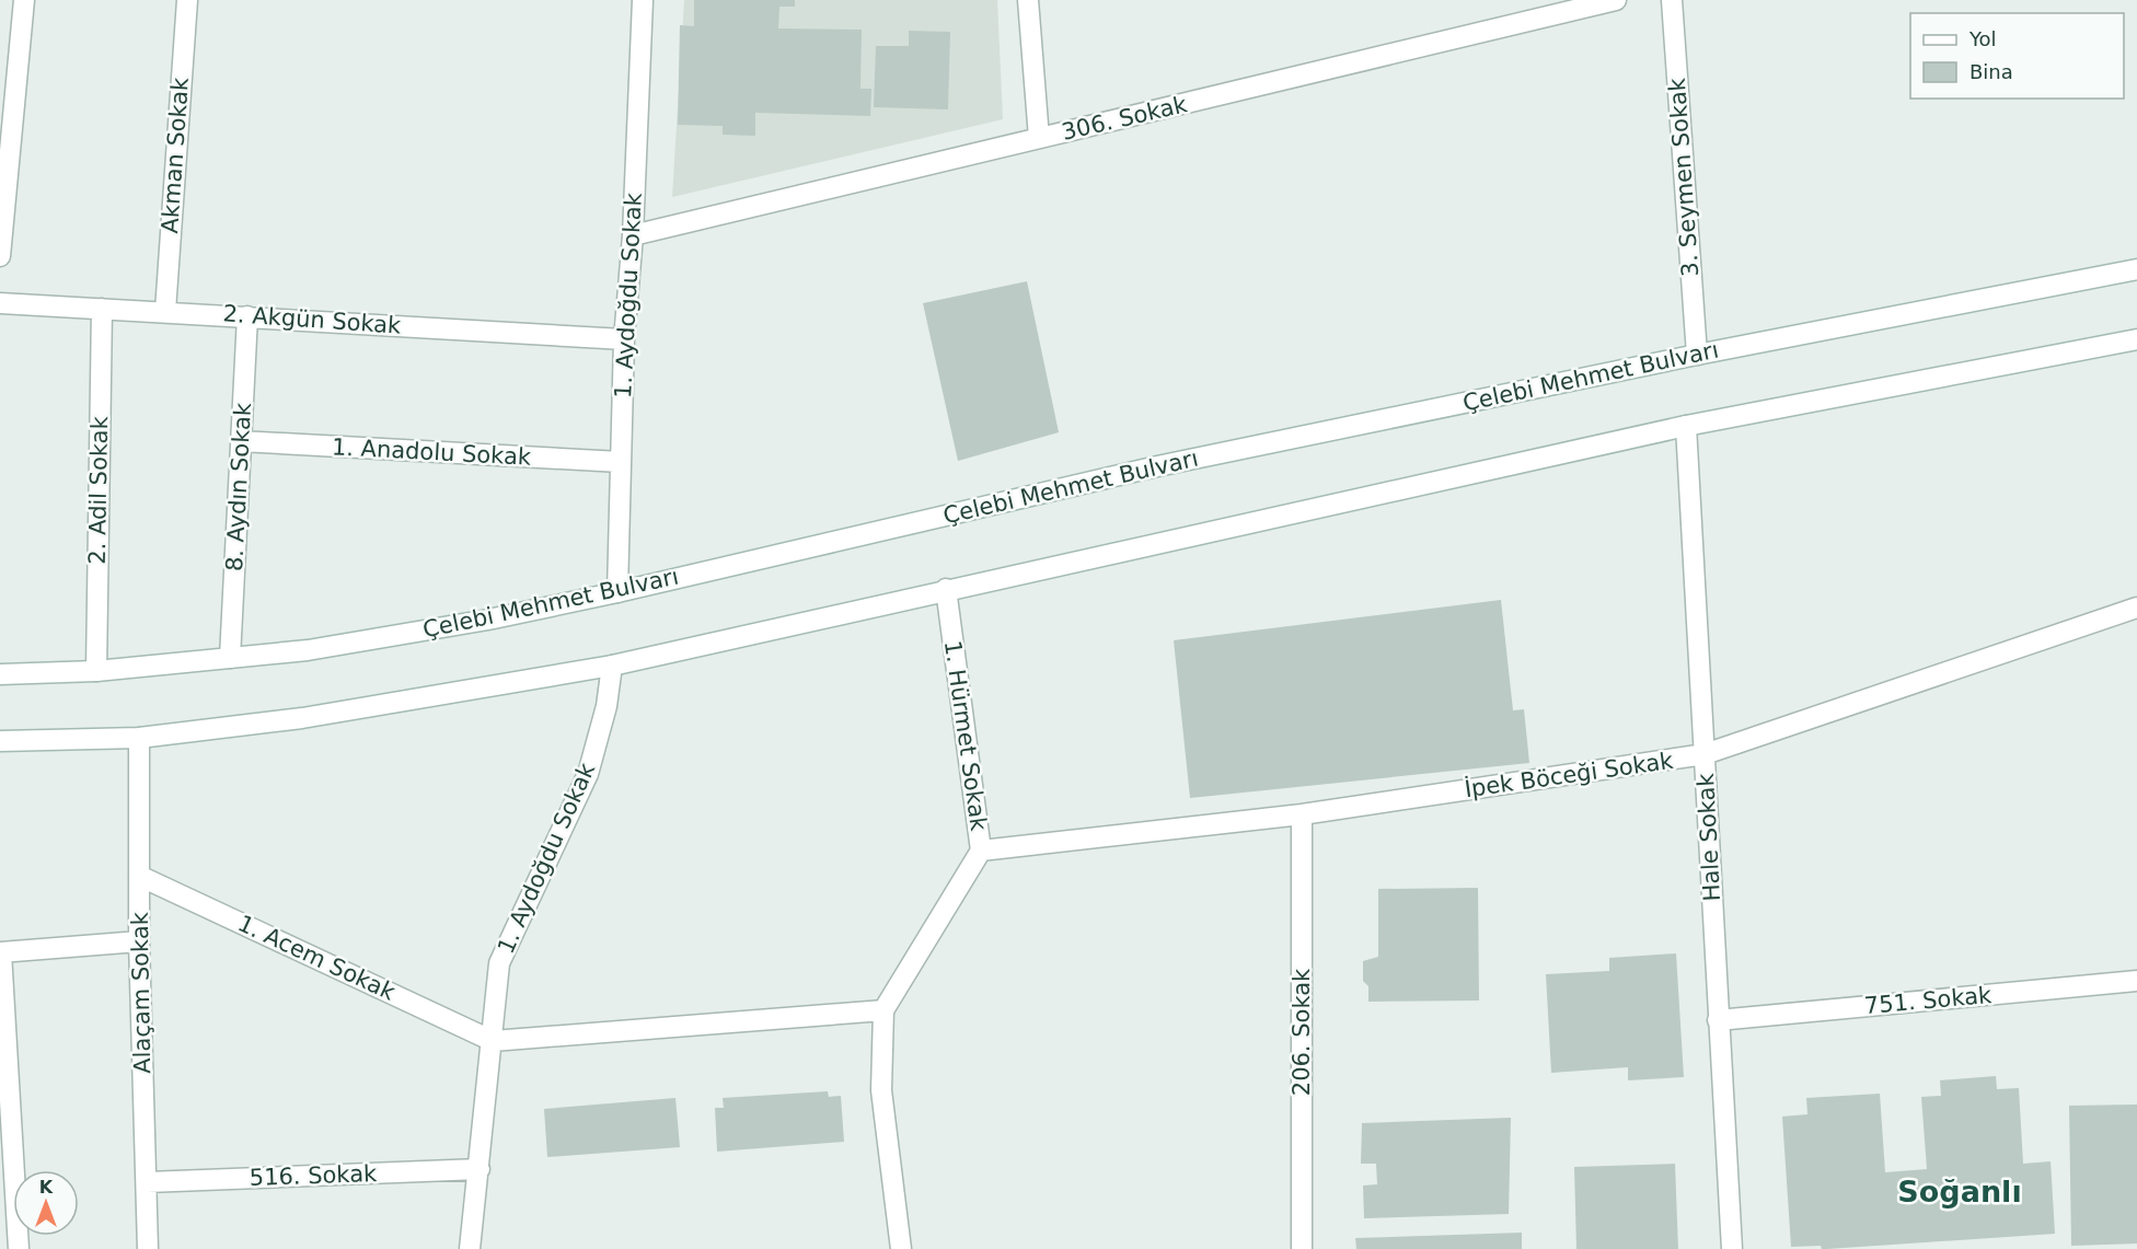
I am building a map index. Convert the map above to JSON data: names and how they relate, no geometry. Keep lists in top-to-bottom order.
{
  "streets": {
    "street": [
      "306. Sokak",
      "Akman Sokak",
      "3. Seymen Sokak",
      "1. Aydoğdu Sokak",
      "2. Akgün Sokak",
      "Çelebi Mehmet Bulvarı",
      "1. Anadolu Sokak",
      "8. Aydın Sokak",
      "2. Adil Sokak",
      "1. Hürmet Sokak",
      "İpek Böceği Sokak",
      "Hale Sokak",
      "1. Acem Sokak",
      "Alaçam Sokak",
      "751. Sokak",
      "206. Sokak",
      "516. Sokak"
    ]
  },
  "crossings": [
    ["306. Sokak", "1. Aydoğdu Sokak"],
    ["Akman Sokak", "2. Akgün Sokak"],
    ["3. Seymen Sokak", "Çelebi Mehmet Bulvarı"],
    ["1. Aydoğdu Sokak", "2. Akgün Sokak"],
    ["1. Aydoğdu Sokak", "Çelebi Mehmet Bulvarı"],
    ["1. Aydoğdu Sokak", "1. Anadolu Sokak"],
    ["1. Aydoğdu Sokak", "1. Acem Sokak"],
    ["1. Aydoğdu Sokak", "516. Sokak"],
    ["2. Akgün Sokak", "8. Aydın Sokak"],
    ["2. Akgün Sokak", "2. Adil Sokak"],
    ["Çelebi Mehmet Bulvarı", "8. Aydın Sokak"],
    ["Çelebi Mehmet Bulvarı", "2. Adil Sokak"],
    ["1. Anadolu Sokak", "8. Aydın Sokak"],
    ["1. Hürmet Sokak", "İpek Böceği Sokak"],
    ["İpek Böceği Sokak", "Hale Sokak"],
    ["İpek Böceği Sokak", "206. Sokak"],
    ["Hale Sokak", "751. Sokak"],
    ["1. Acem Sokak", "Alaçam Sokak"],
    ["Alaçam Sokak", "516. Sokak"]
  ],
  "districts": ["Soğanlı"],
  "legend": ["Yol", "Bina"],
  "north": "top"
}
